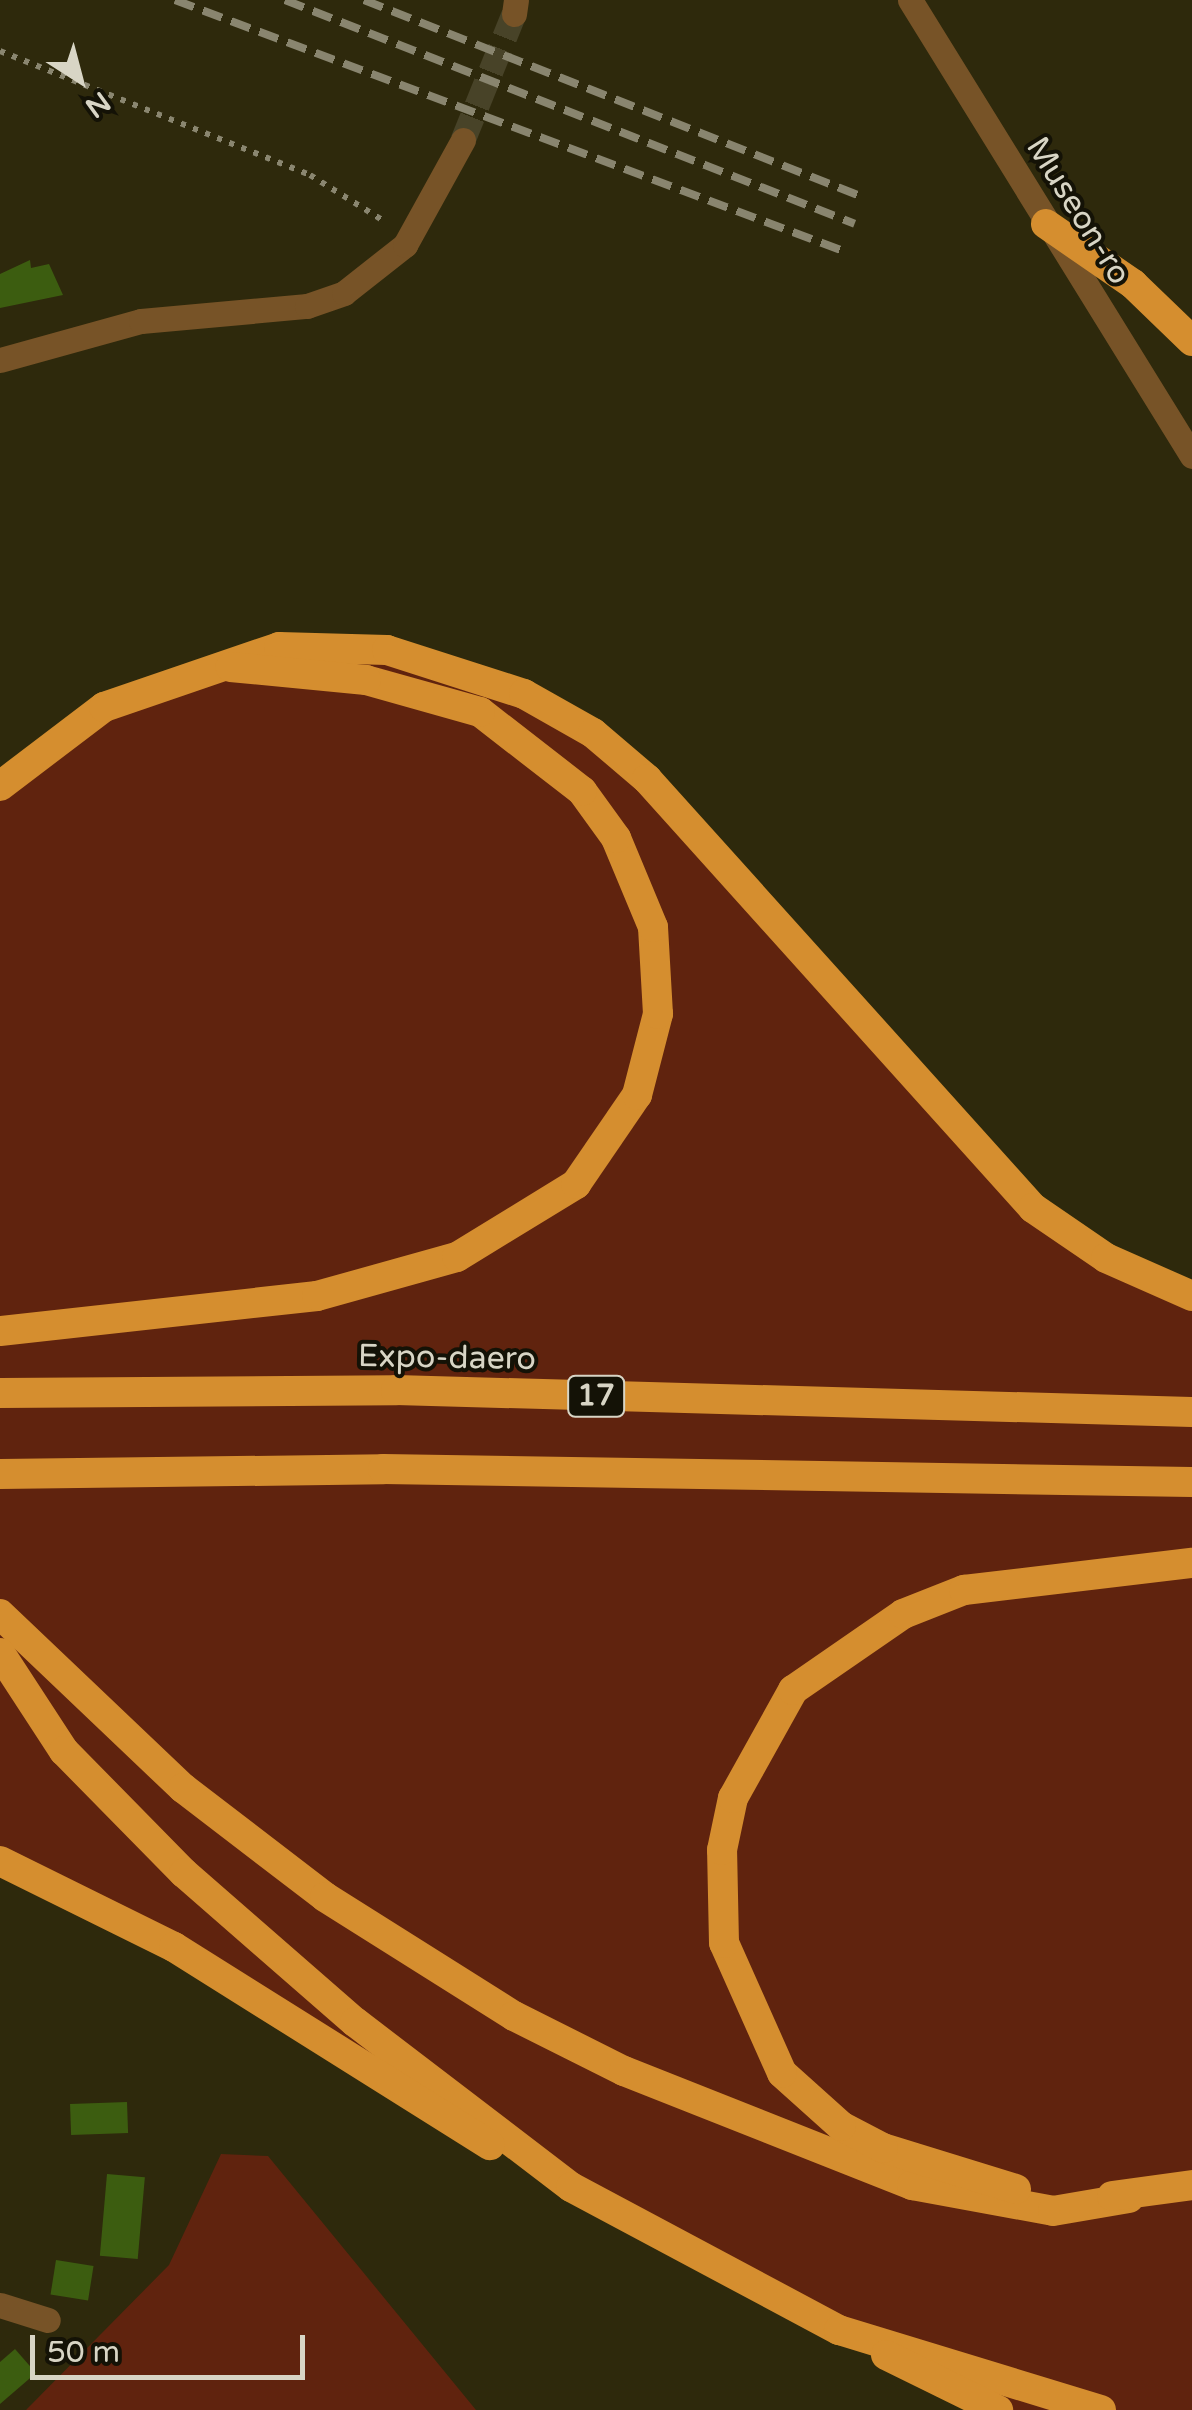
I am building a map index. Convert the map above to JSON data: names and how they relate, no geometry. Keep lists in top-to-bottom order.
{
  "streets": {
    "highway": ["Expo-daero", "17"],
    "street": ["Museon-ro"]
  },
  "scale_bar": "50 m",
  "north": "bottom right"
}
